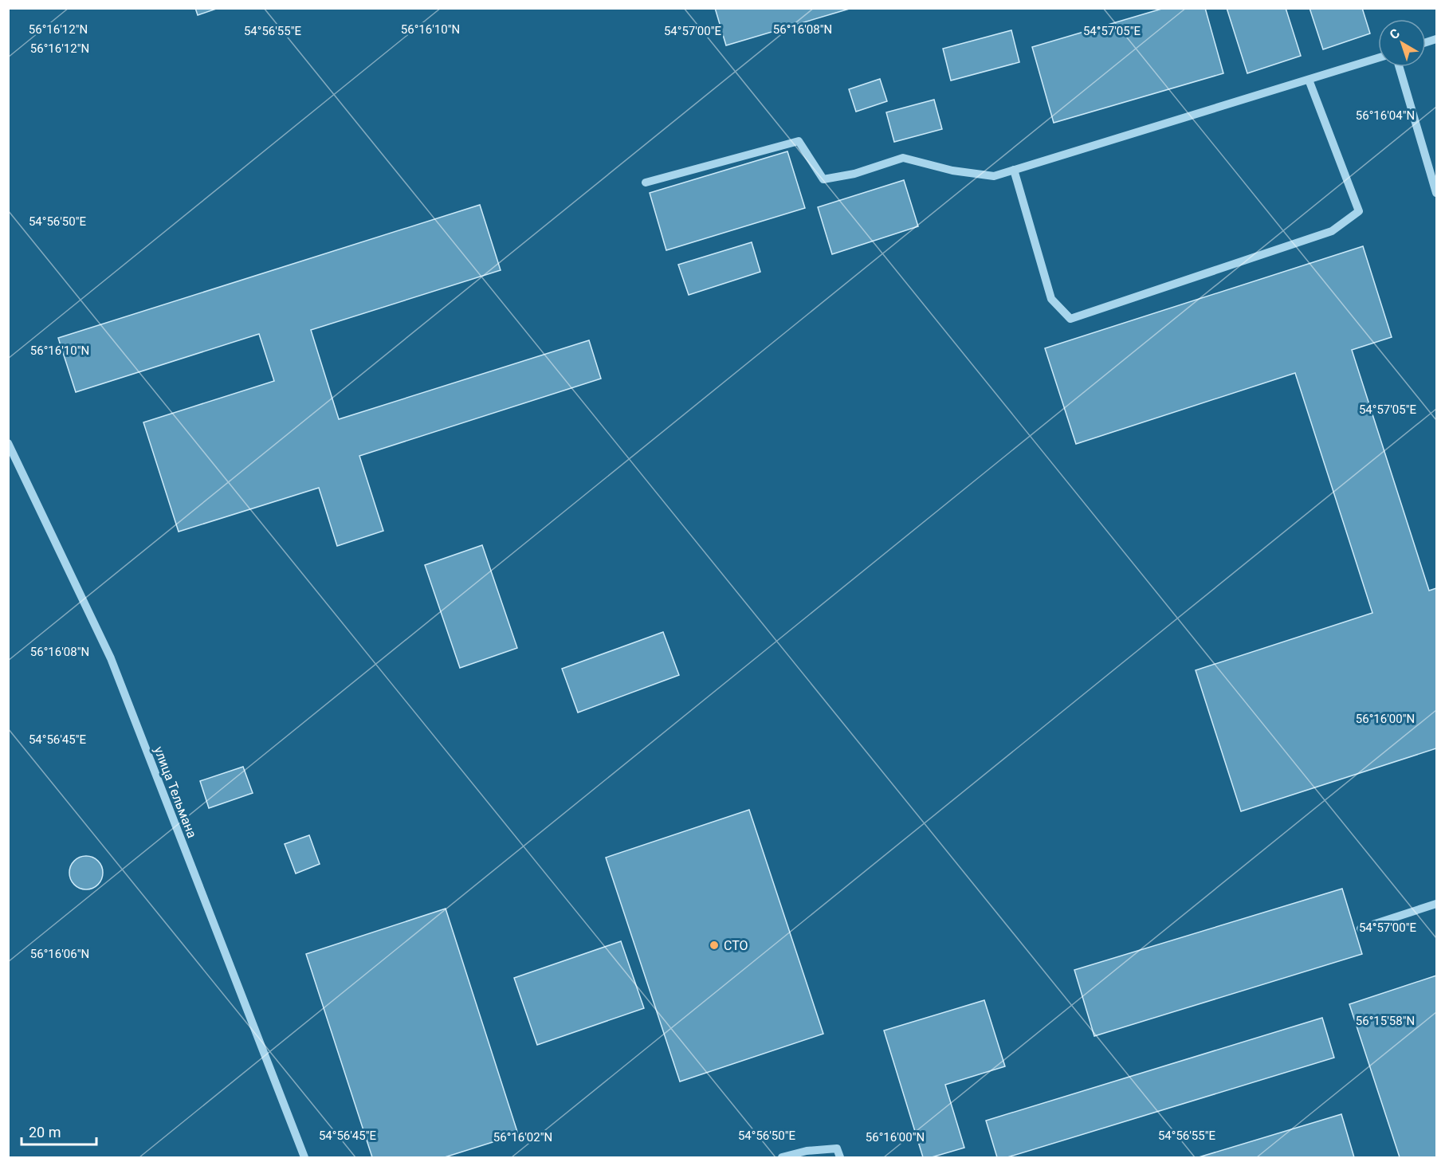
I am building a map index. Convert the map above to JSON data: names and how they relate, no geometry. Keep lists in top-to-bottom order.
{
  "streets": {
    "street": ["улица Тельмана"]
  },
  "places": ["СТО"],
  "scale_bar": "20 m",
  "north": "top left",
  "coordinates": [
    "56°16'12\"N",
    "56°16'10\"N",
    "56°16'08\"N",
    "54°57'05\"E",
    "54°56'55\"E",
    "54°57'00\"E",
    "56°16'04\"N",
    "54°56'50\"E",
    "56°16'00\"N",
    "54°56'45\"E",
    "56°16'06\"N",
    "56°15'58\"N",
    "56°16'02\"N"
  ]
}
